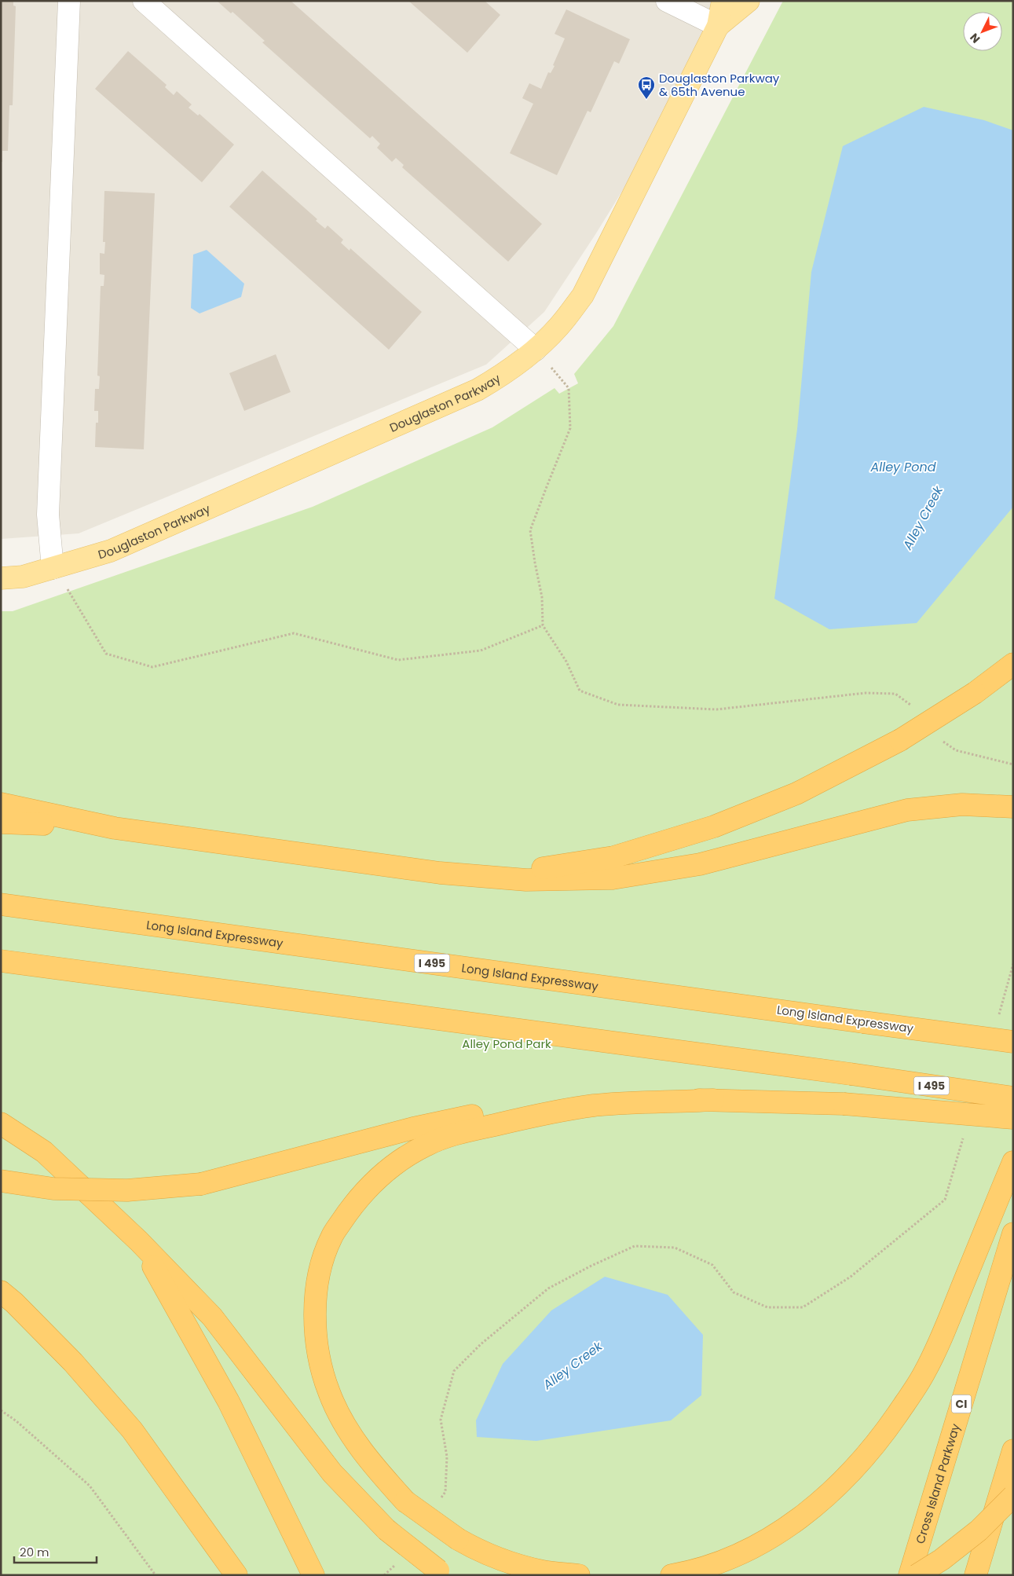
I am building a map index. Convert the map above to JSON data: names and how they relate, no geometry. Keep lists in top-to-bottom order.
{
  "streets": {
    "highway": [
      "Long Island Expressway",
      "I 495",
      "CI",
      "Cross Island Parkway"
    ],
    "main road": ["Douglaston Parkway"]
  },
  "water": ["Alley Pond", "Alley Creek"],
  "parks": ["Alley Pond Park"],
  "places": {
    "bus stop": ["Douglaston Parkway & 65th Avenue"]
  },
  "scale_bar": "20 m",
  "north": "bottom left"
}
